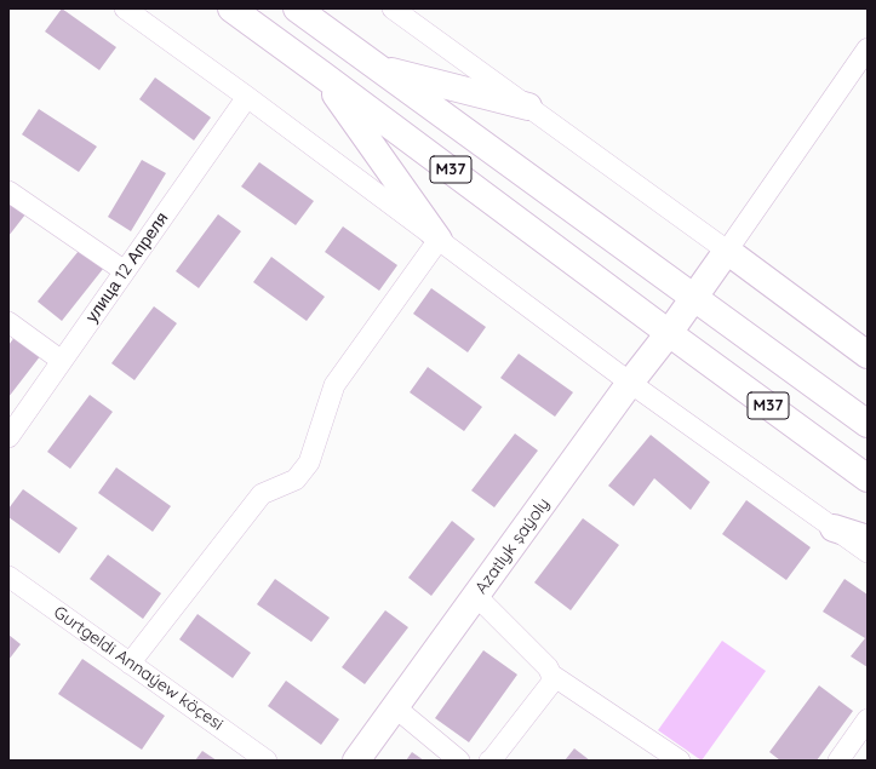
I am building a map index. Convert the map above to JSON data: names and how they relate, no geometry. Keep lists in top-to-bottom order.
{
  "streets": {
    "main road": ["M37", "Azatlyk şaýoly"],
    "street": ["улица 12 Апреля", "Gurtgeldi Annaýew köçesi"]
  },
  "crossings": [
    ["M37", "Azatlyk şaýoly"]
  ]
}
